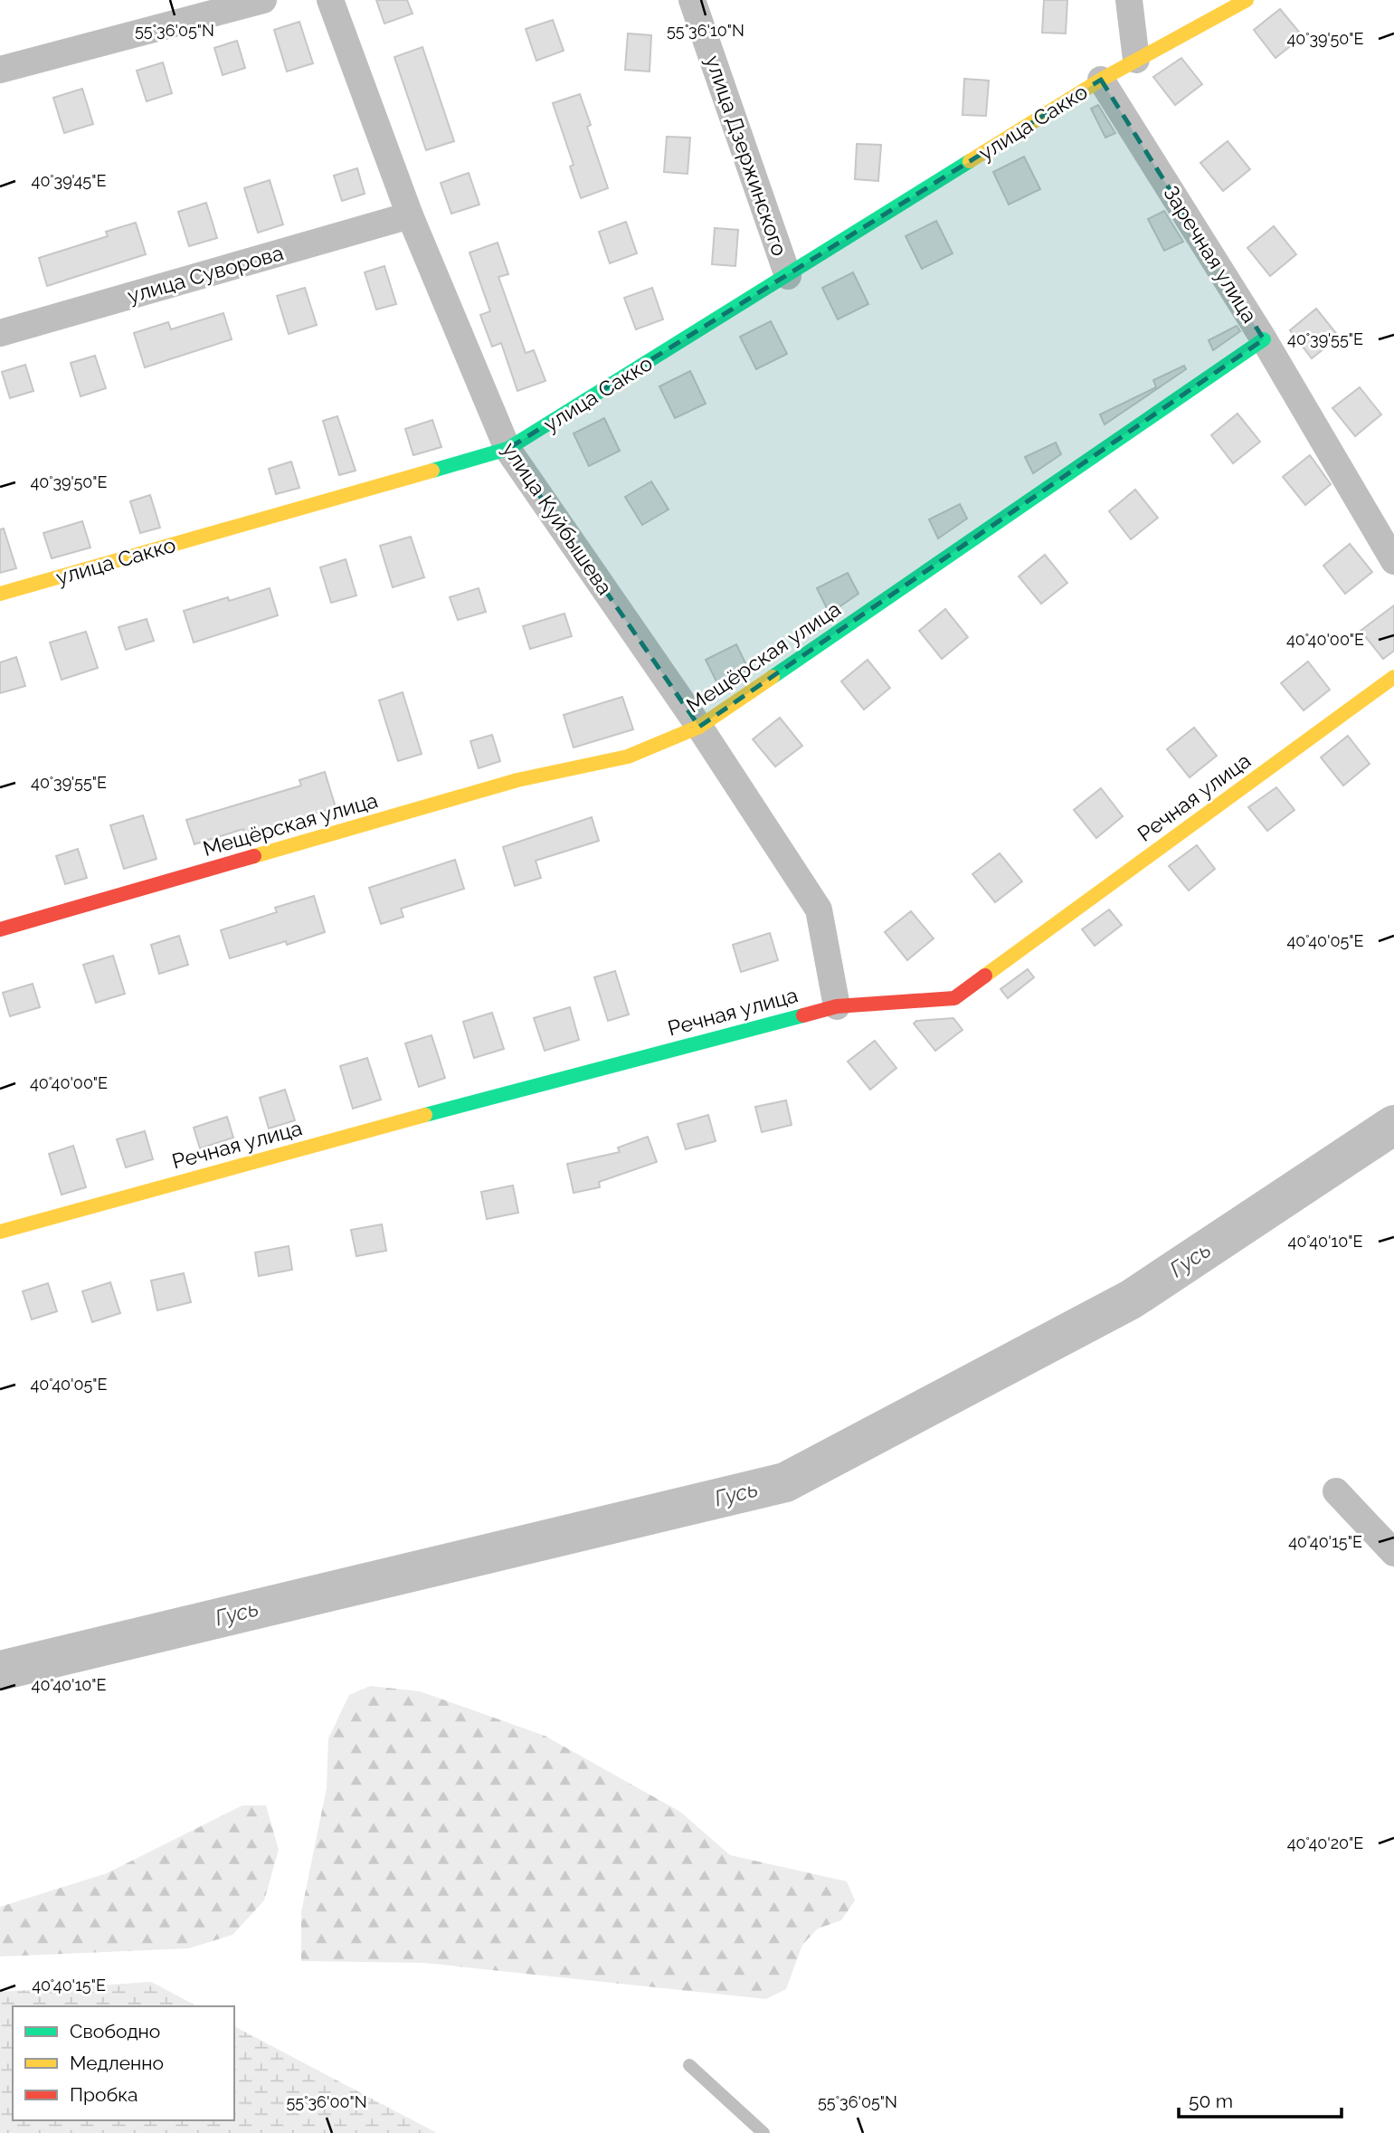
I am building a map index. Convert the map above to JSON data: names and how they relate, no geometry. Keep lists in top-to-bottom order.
{
  "streets": {
    "street": [
      "улица Сакко",
      "улица Дзержинского",
      "Заречная улица",
      "улица Суворова",
      "улица Куйбышева",
      "Мещёрская улица",
      "Речная улица"
    ]
  },
  "crossings": [
    ["улица Сакко", "улица Дзержинского"],
    ["улица Сакко", "Заречная улица"],
    ["улица Сакко", "улица Куйбышева"],
    ["Заречная улица", "Мещёрская улица"],
    ["улица Суворова", "улица Куйбышева"],
    ["улица Куйбышева", "Мещёрская улица"],
    ["улица Куйбышева", "Речная улица"]
  ],
  "water": ["Гусь"],
  "legend": ["Свободно", "Медленно", "Пробка"],
  "scale_bar": "50 m",
  "coordinates": [
    "55°36'05\"N",
    "55°36'10\"N",
    "40°39'50\"E",
    "40°39'45\"E",
    "40°39'55\"E",
    "40°40'00\"E",
    "40°40'05\"E",
    "40°40'10\"E",
    "40°40'15\"E",
    "40°40'20\"E",
    "55°36'00\"N"
  ]
}
